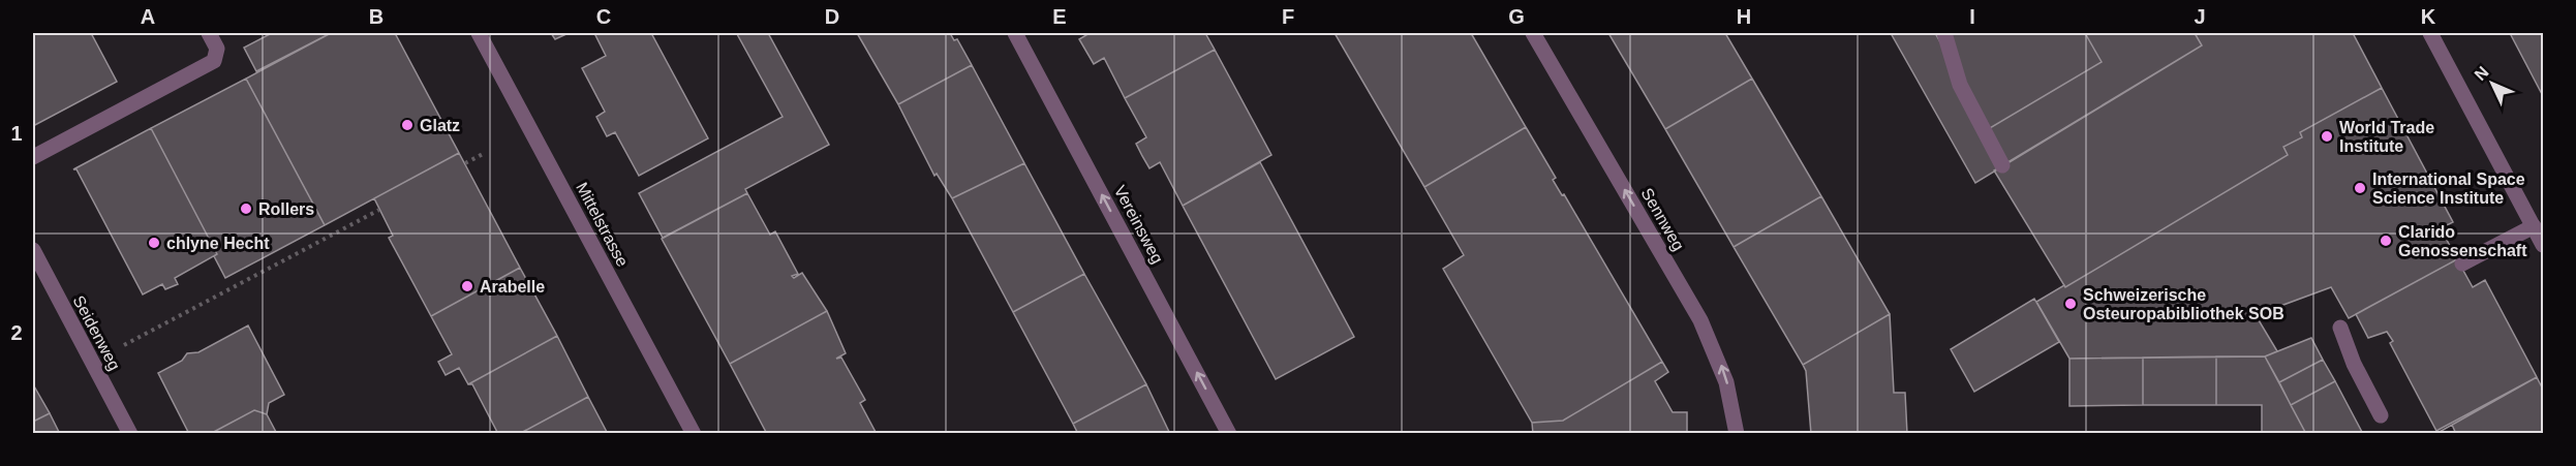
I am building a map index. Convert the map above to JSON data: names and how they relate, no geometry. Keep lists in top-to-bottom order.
{
  "streets": {
    "street": [
      "Sennweg",
      "Mittelstrasse",
      "Vereinsweg",
      "Seidenweg"
    ]
  },
  "one_way": ["Sennweg", "Vereinsweg"],
  "places": [
    "Glatz",
    "World Trade Institute",
    "International Space Science Institute",
    "Rollers",
    "Clarido Genossenschaft",
    "chlyne Hecht",
    "Arabelle",
    "Schweizerische Osteuropabibliothek SOB"
  ],
  "north": "top left",
  "grid": {
    "columns": [
      "A",
      "B",
      "C",
      "D",
      "E",
      "F",
      "G",
      "H",
      "I",
      "J",
      "K"
    ],
    "rows": ["1", "2"]
  }
}
